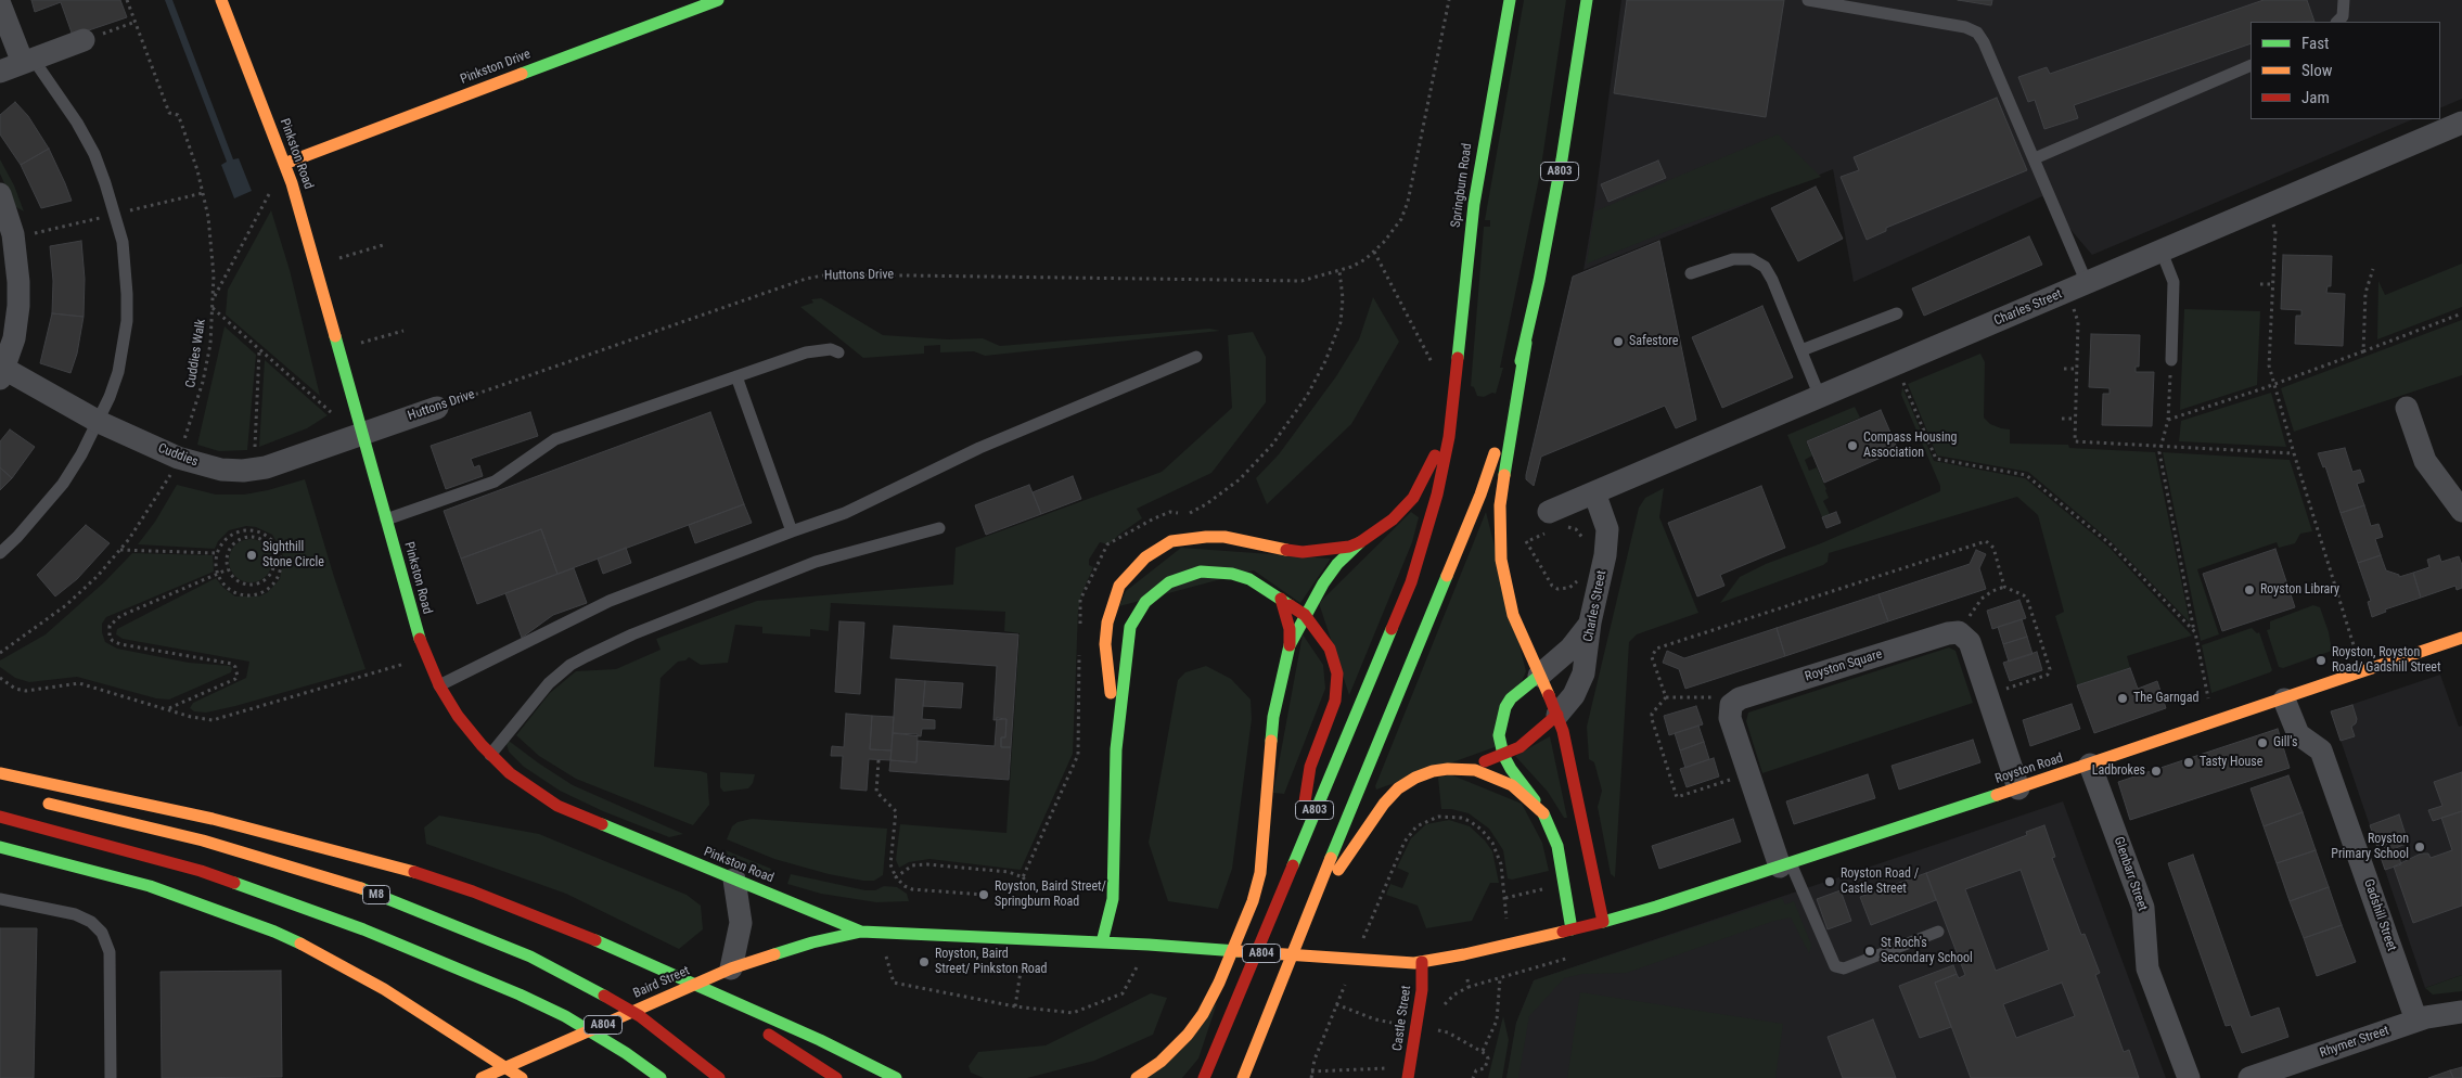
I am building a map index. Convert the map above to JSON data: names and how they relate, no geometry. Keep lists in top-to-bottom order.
{
  "streets": {
    "main road": [
      "Pinkston Drive",
      "Pinkston Road",
      "A803",
      "Springburn Road",
      "Royston Road",
      "M8",
      "A804",
      "Baird Street",
      "Castle Street"
    ],
    "street": [
      "Huttons Drive",
      "Charles Street",
      "Cuddies",
      "Royston Square",
      "Glenbarr Street",
      "Gadshill Street",
      "Rhymer Street"
    ],
    "path": ["Cuddies Walk"]
  },
  "crossings": [
    ["Pinkston Drive", "Pinkston Road"],
    ["Pinkston Road", "Huttons Drive"],
    ["Pinkston Road", "Cuddies"],
    ["Pinkston Road", "A804"],
    ["Pinkston Road", "Baird Street"],
    ["A803", "Springburn Road"],
    ["A803", "A804"],
    ["Huttons Drive", "Cuddies"],
    ["Cuddies Walk", "Cuddies"],
    ["Royston Road", "Glenbarr Street"],
    ["Royston Road", "Gadshill Street"],
    ["Royston Road", "A804"],
    ["Gadshill Street", "Rhymer Street"],
    ["A804", "Baird Street"],
    ["A804", "Castle Street"]
  ],
  "places": [
    "Safestore",
    "Compass Housing Association",
    "Sighthill Stone Circle",
    "Royston Library",
    "Royston, Royston Road/ Gadshill Street",
    "The Garngad",
    "Gill's",
    "Tasty House",
    "Ladbrokes",
    "Royston Primary School",
    "Royston Road / Castle Street",
    "Royston, Baird Street/ Springburn Road",
    "St Roch's Secondary School",
    "Royston, Baird Street/ Pinkston Road"
  ],
  "legend": ["Fast", "Slow", "Jam"]
}
